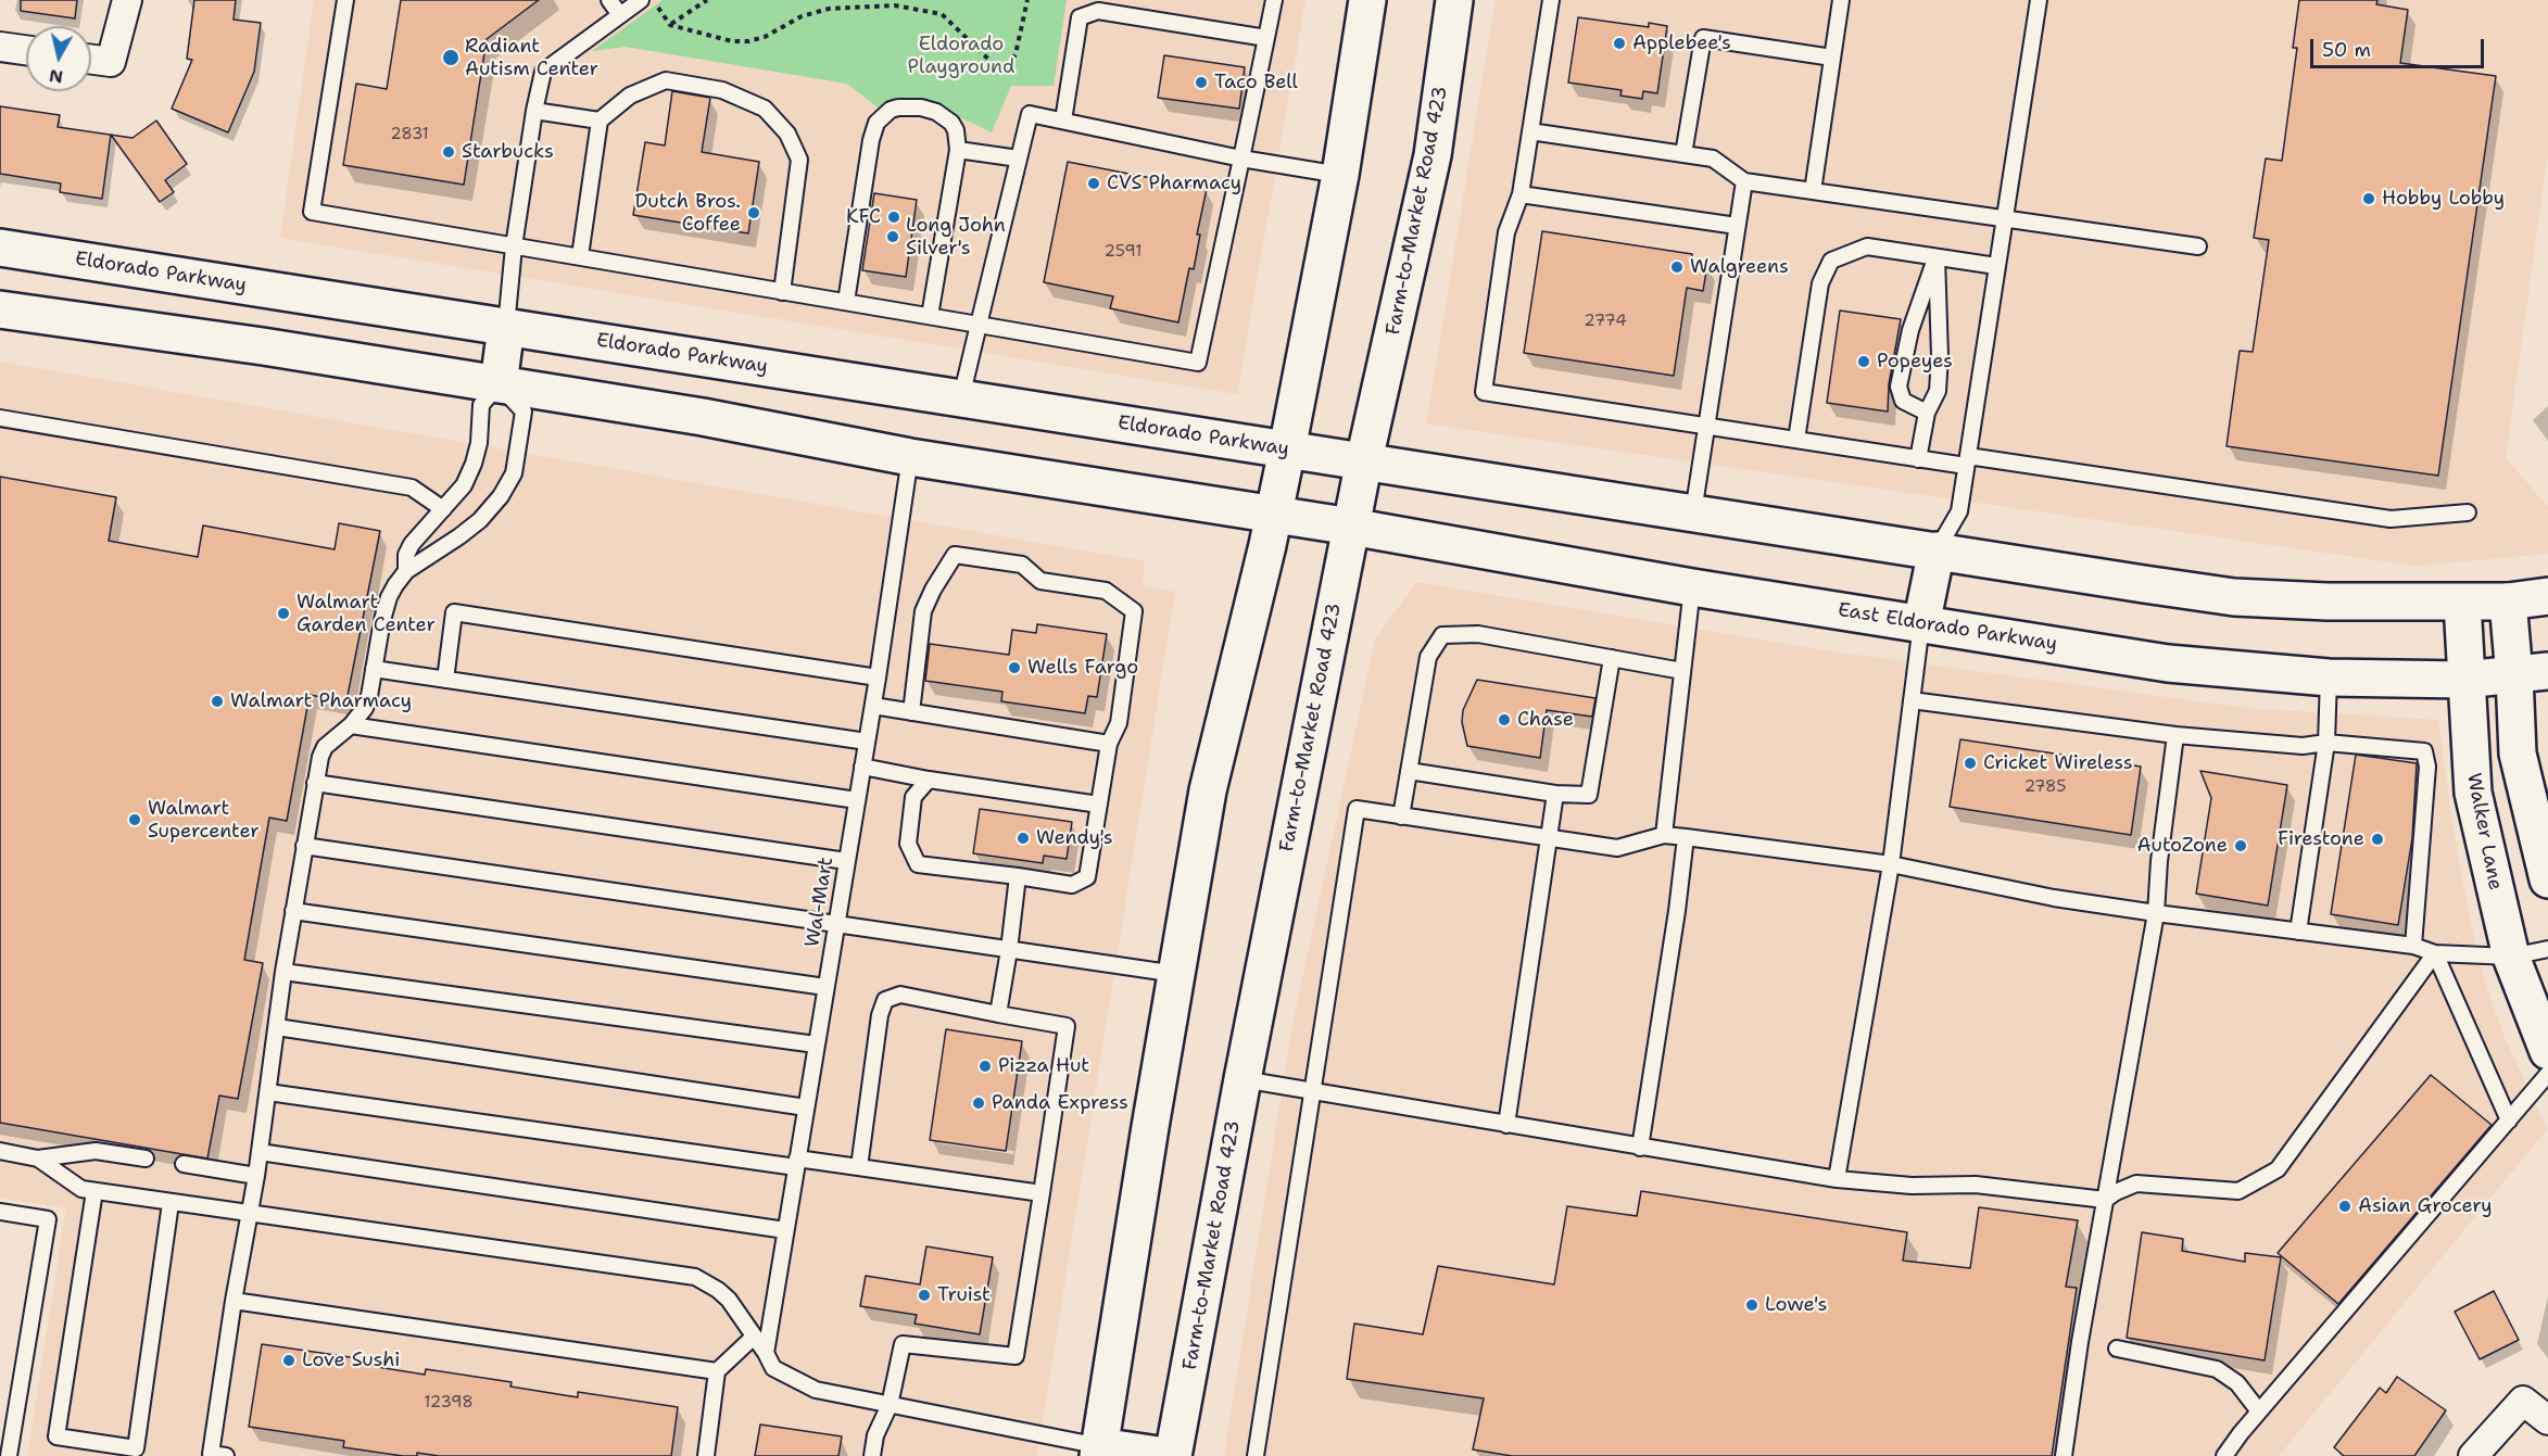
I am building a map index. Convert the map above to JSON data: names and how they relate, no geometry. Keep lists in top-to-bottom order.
{
  "streets": {
    "main road": [
      "Farm-to-Market Road 423",
      "Eldorado Parkway",
      "East Eldorado Parkway",
      "Walker Lane"
    ],
    "lane": ["Wal-Mart"]
  },
  "crossings": [
    ["Farm-to-Market Road 423", "Eldorado Parkway"],
    ["Farm-to-Market Road 423", "East Eldorado Parkway"],
    ["East Eldorado Parkway", "Walker Lane"]
  ],
  "parks": ["Eldorado Playground"],
  "places": [
    "Applebee's",
    "Radiant Autism Center",
    "Taco Bell",
    "Starbucks",
    "CVS Pharmacy",
    "Hobby Lobby",
    "Dutch Bros. Coffee",
    "KFC",
    "Long John Silver's",
    "Walgreens",
    "Popeyes",
    "Walmart Garden Center",
    "Wells Fargo",
    "Walmart Pharmacy",
    "Chase",
    "Cricket Wireless",
    "Walmart Supercenter",
    "Wendy's",
    "Firestone",
    "AutoZone",
    "Pizza Hut",
    "Panda Express",
    "Asian Grocery",
    "Truist",
    "Lowe's",
    "Love Sushi"
  ],
  "house_numbers": [
    "2831",
    "2591",
    "2774",
    "2785",
    "12398"
  ],
  "scale_bar": "50 m",
  "north": "bottom"
}
